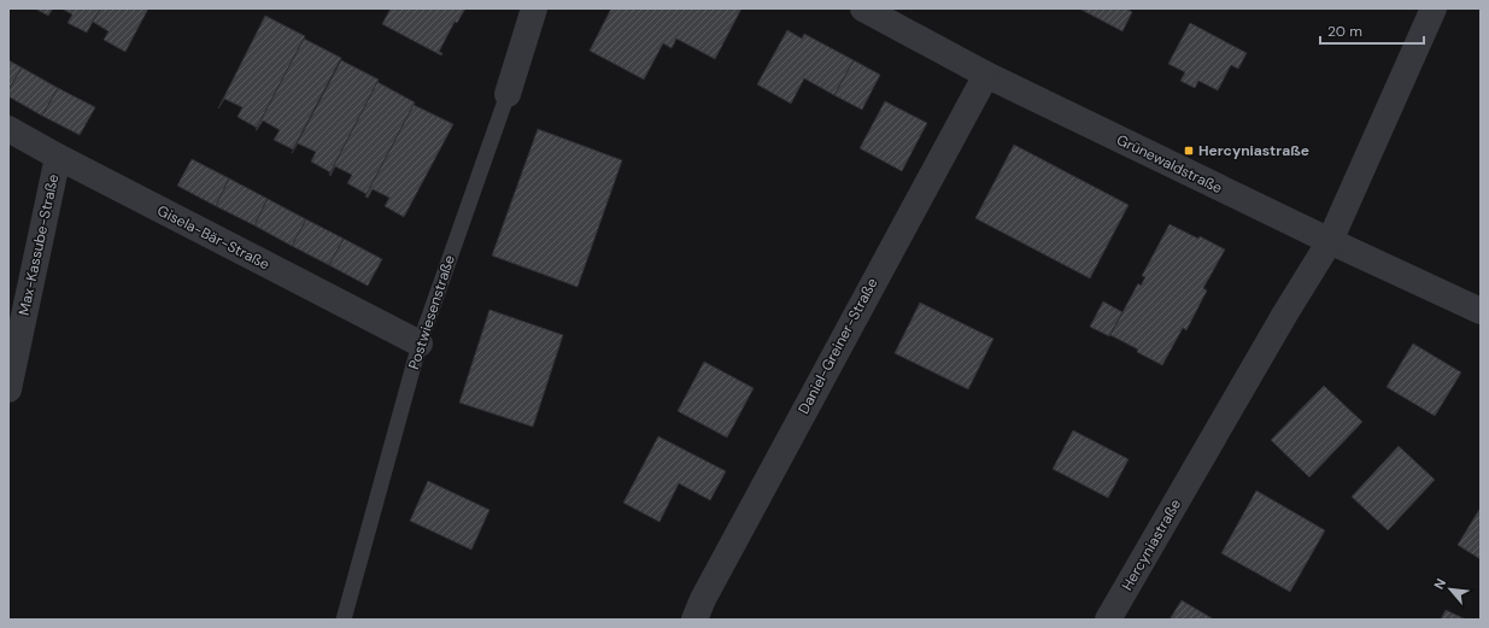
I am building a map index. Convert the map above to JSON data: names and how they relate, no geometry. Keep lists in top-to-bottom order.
{
  "streets": {
    "street": [
      "Grünewaldstraße",
      "Gisela-Bär-Straße",
      "Max-Kassube-Straße",
      "Postwiesenstraße",
      "Daniel-Greiner-Straße",
      "Hercyniastraße"
    ]
  },
  "crossings": [
    ["Grünewaldstraße", "Daniel-Greiner-Straße"],
    ["Grünewaldstraße", "Hercyniastraße"],
    ["Gisela-Bär-Straße", "Max-Kassube-Straße"],
    ["Gisela-Bär-Straße", "Postwiesenstraße"]
  ],
  "places": {
    "transit": ["Hercyniastraße"]
  },
  "scale_bar": "20 m",
  "north": "top left"
}
